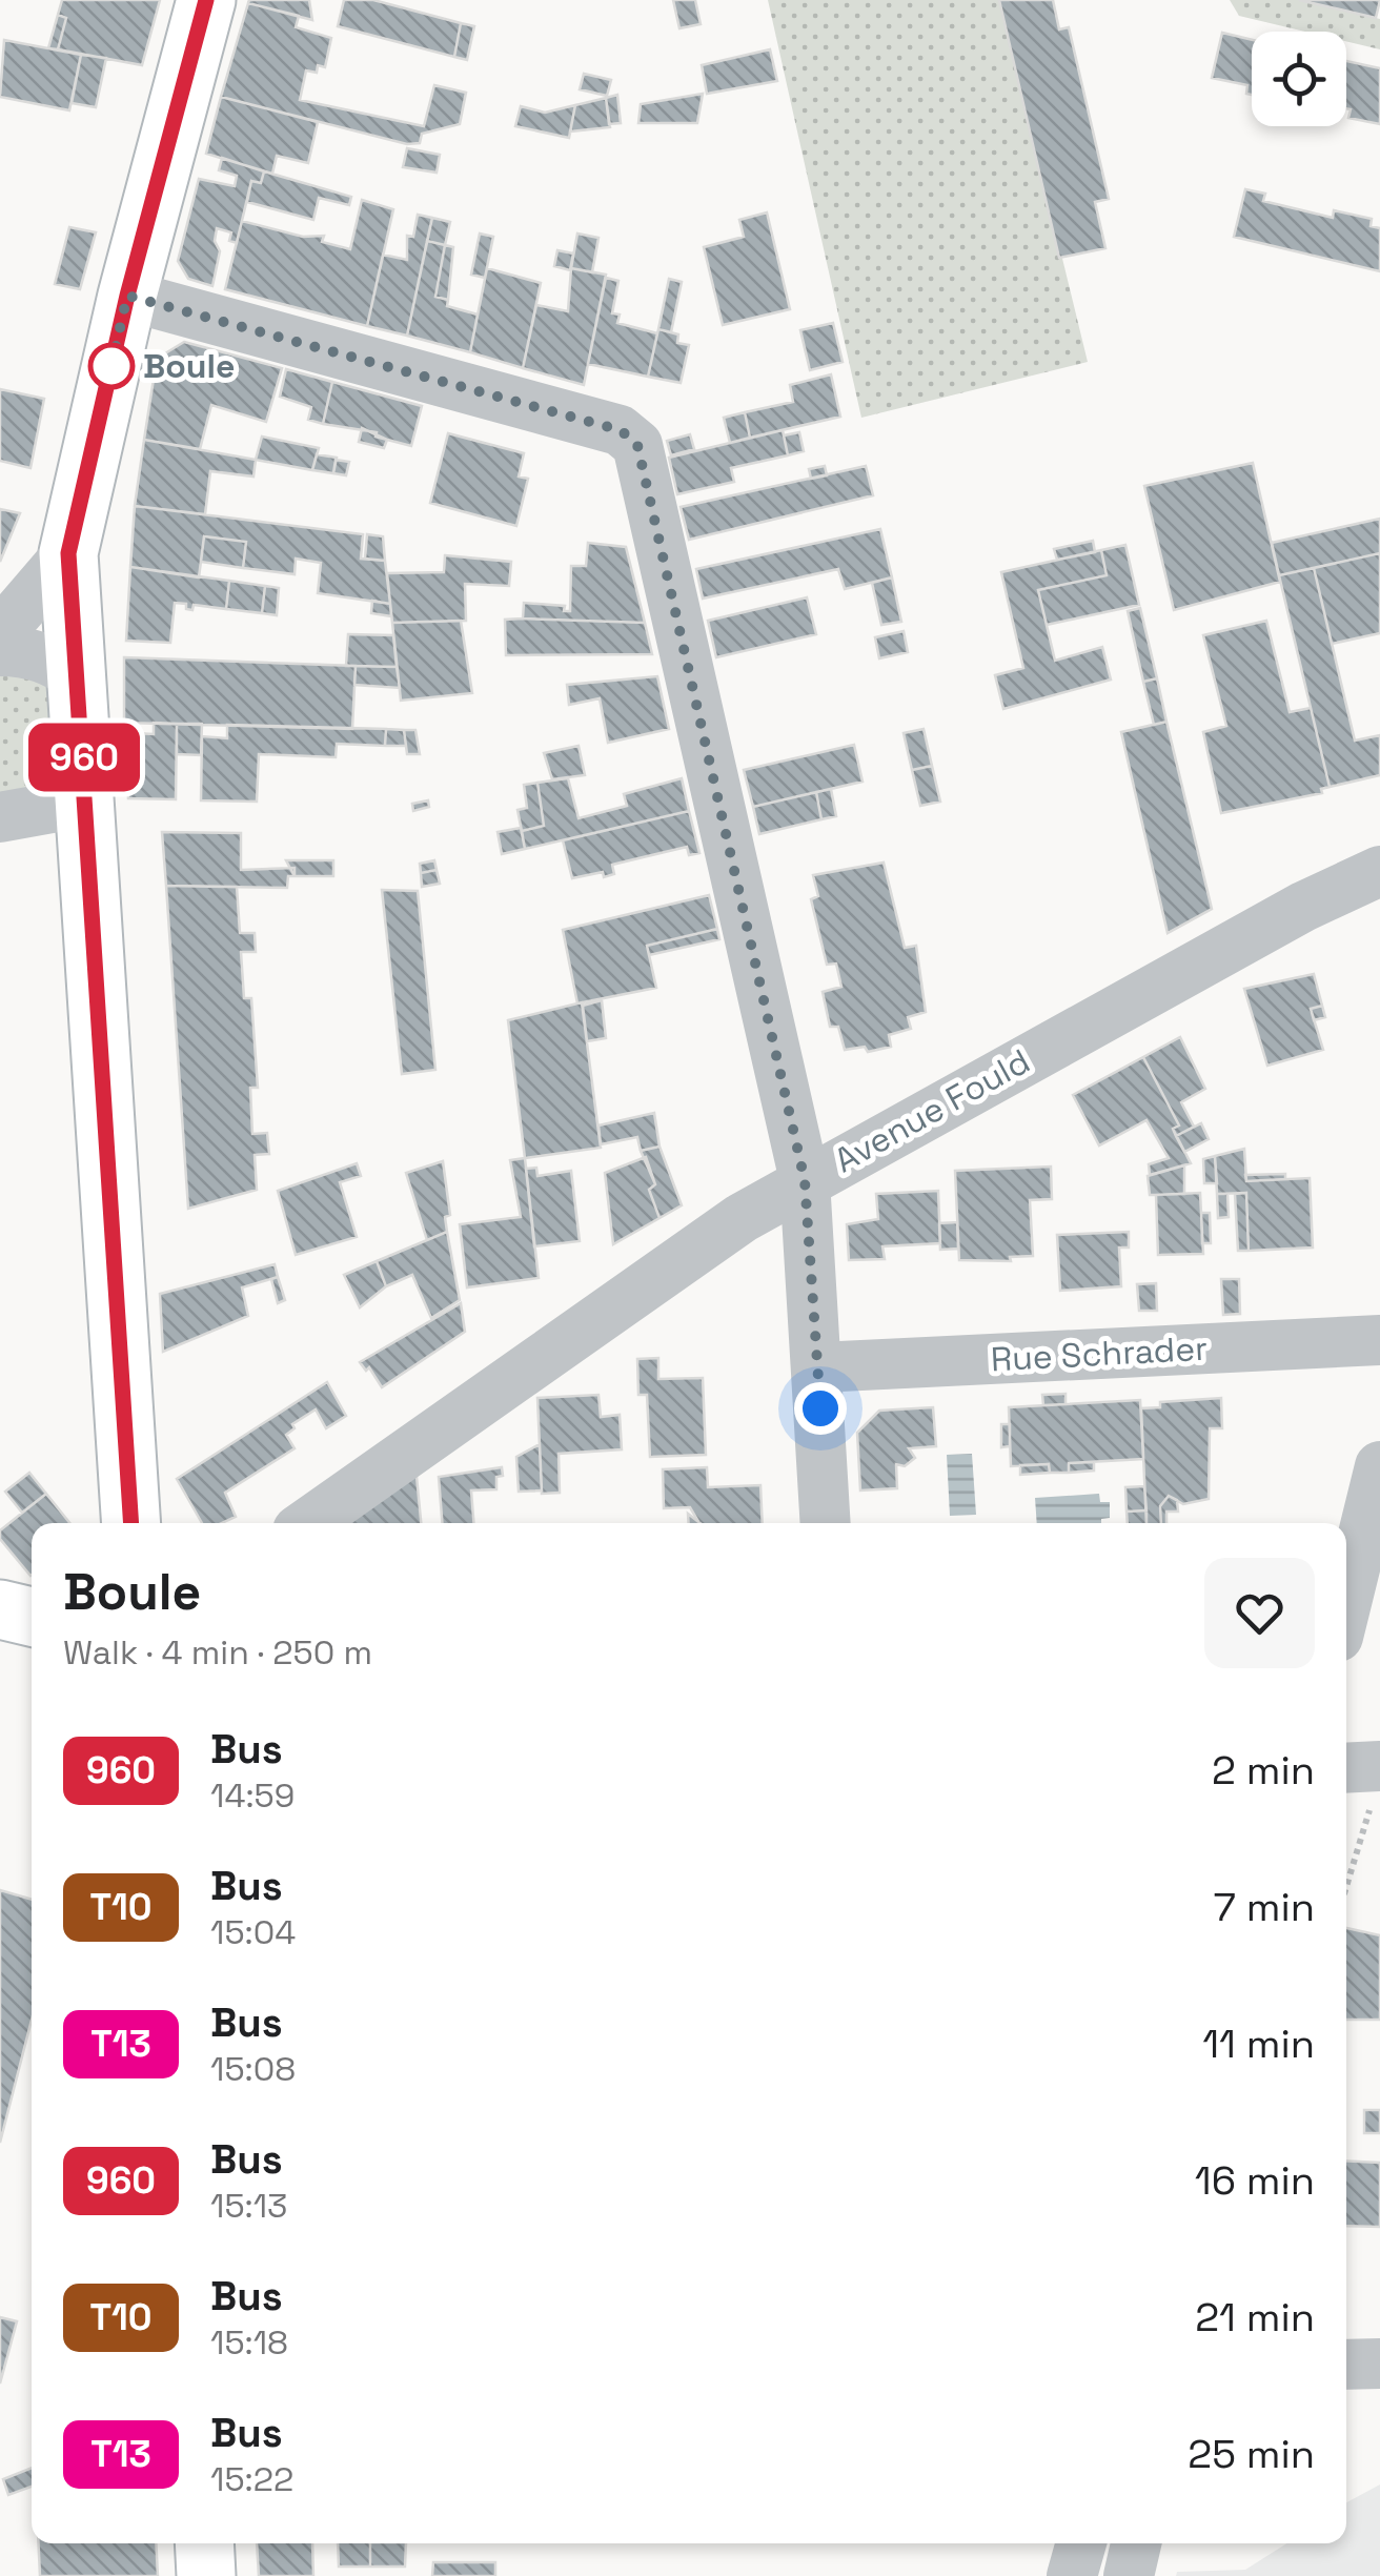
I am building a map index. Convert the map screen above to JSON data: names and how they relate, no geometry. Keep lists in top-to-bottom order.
{
  "streets": {
    "street": ["Avenue Fould", "Rue Schrader"]
  },
  "places": ["Boule"],
  "lines": ["bus line 960"],
  "page": {
    "on_map": "960",
    "heading": ["Boule", "Walk · 4 min · 250 m"],
    "list": [
      {
        "mark": "960",
        "name": "Bus",
        "note": "14:59",
        "value": "2 min"
      },
      {
        "mark": "T10",
        "name": "Bus",
        "note": "15:04",
        "value": "7 min"
      },
      {
        "mark": "T13",
        "name": "Bus",
        "note": "15:08",
        "value": "11 min"
      },
      {
        "mark": "960",
        "name": "Bus",
        "note": "15:13",
        "value": "16 min"
      },
      {
        "mark": "T10",
        "name": "Bus",
        "note": "15:18",
        "value": "21 min"
      },
      {
        "mark": "T13",
        "name": "Bus",
        "note": "15:22",
        "value": "25 min"
      }
    ]
  }
}
